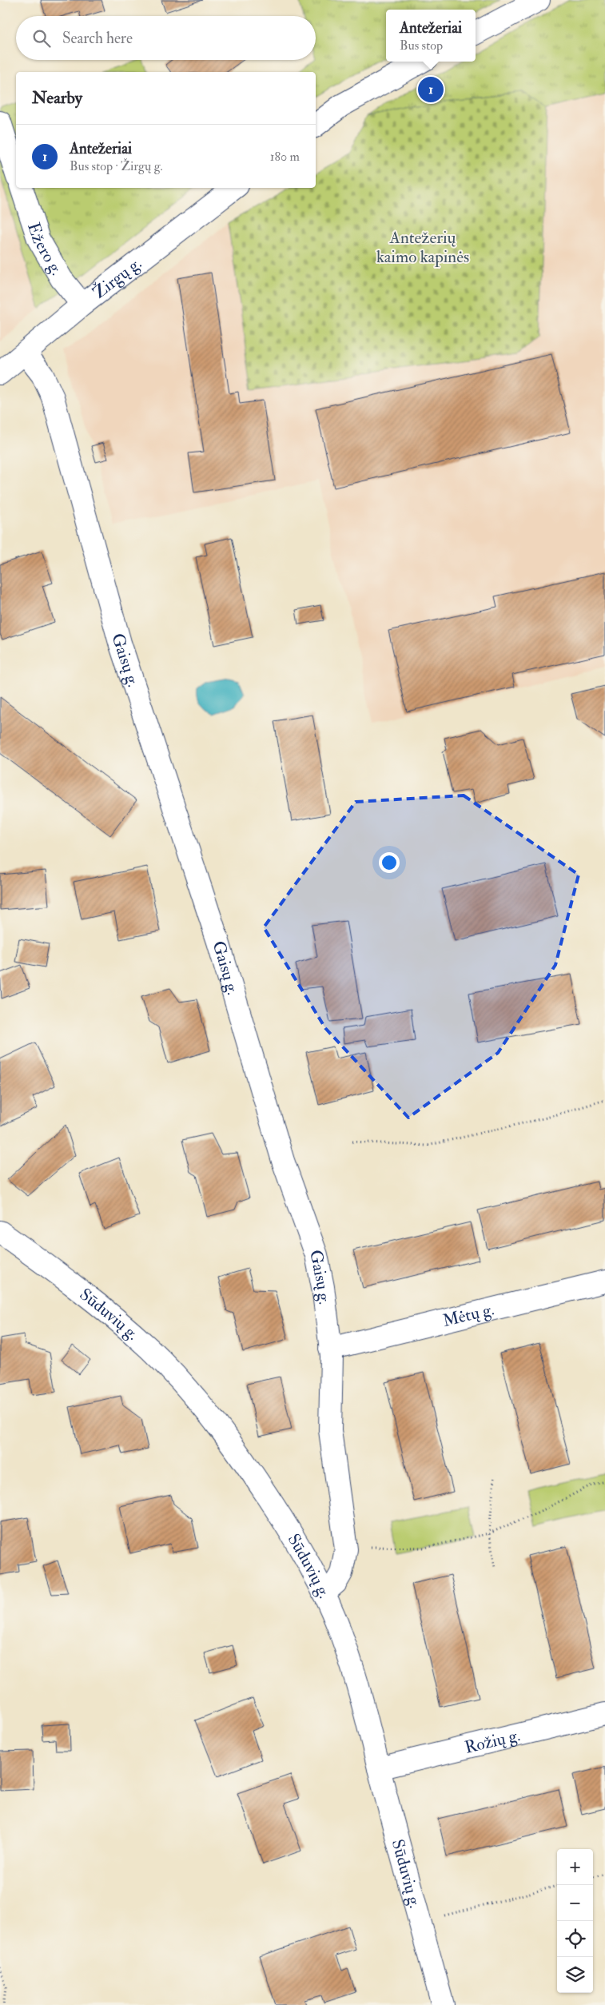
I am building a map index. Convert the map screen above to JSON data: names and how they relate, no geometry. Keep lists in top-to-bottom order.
{
  "streets": {
    "street": [
      "Ežero g.",
      "Žirgų g.",
      "Gaisų g.",
      "Sūduvių g.",
      "Mėtų g.",
      "Rožių g."
    ]
  },
  "crossings": [
    ["Ežero g.", "Žirgų g."],
    ["Žirgų g.", "Gaisų g."],
    ["Gaisų g.", "Sūduvių g."],
    ["Gaisų g.", "Mėtų g."],
    ["Sūduvių g.", "Rožių g."]
  ],
  "parks": ["Antežerių kaimo kapinės"],
  "page": {
    "popup": ["Antežeriai", "Bus stop"],
    "search": "Search here",
    "heading": "Nearby",
    "pins": "1",
    "list": [
      {
        "mark": "1",
        "name": "Antežeriai",
        "note": "Bus stop · Žirgų g.",
        "value": "180 m"
      }
    ],
    "map_buttons": ["+", "−"]
  }
}
